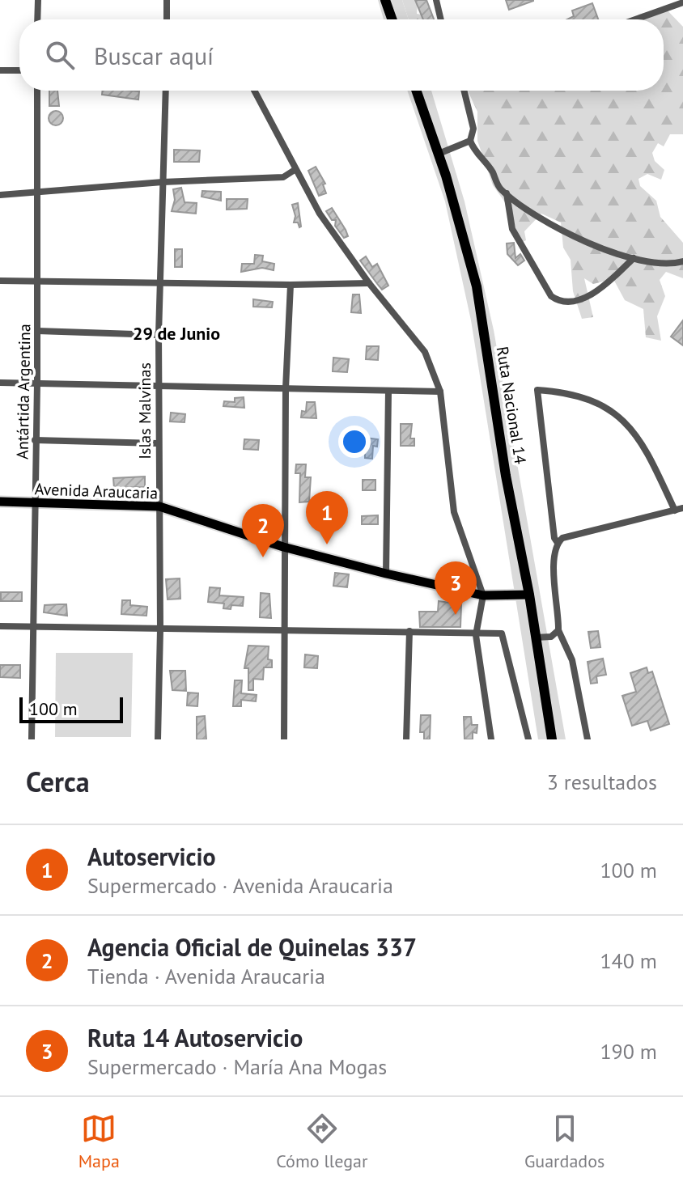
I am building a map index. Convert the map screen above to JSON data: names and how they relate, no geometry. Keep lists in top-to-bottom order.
{
  "streets": {
    "highway": ["Ruta Nacional 14"],
    "main road": ["Avenida Araucaria"],
    "street": ["Antártida Argentina", "Islas Malvinas"]
  },
  "crossings": [
    ["Antártida Argentina", "Avenida Araucaria"],
    ["Ruta Nacional 14", "Avenida Araucaria"],
    ["Islas Malvinas", "Avenida Araucaria"]
  ],
  "districts": ["29 de Junio"],
  "scale_bar": "100 m",
  "page": {
    "search": "Buscar aquí",
    "pins": ["1", "2", "3"],
    "scale": "100 m",
    "heading": ["Cerca", "3 resultados"],
    "list": [
      {
        "mark": "1",
        "name": "Autoservicio",
        "note": "Supermercado · Avenida Araucaria",
        "value": "100 m"
      },
      {
        "mark": "2",
        "name": "Agencia Oficial de Quinelas 337",
        "note": "Tienda · Avenida Araucaria",
        "value": "140 m"
      },
      {
        "mark": "3",
        "name": "Ruta 14 Autoservicio",
        "note": "Supermercado · María Ana Mogas",
        "value": "190 m"
      }
    ],
    "nav": ["Mapa", "Cómo llegar", "Guardados"]
  }
}
